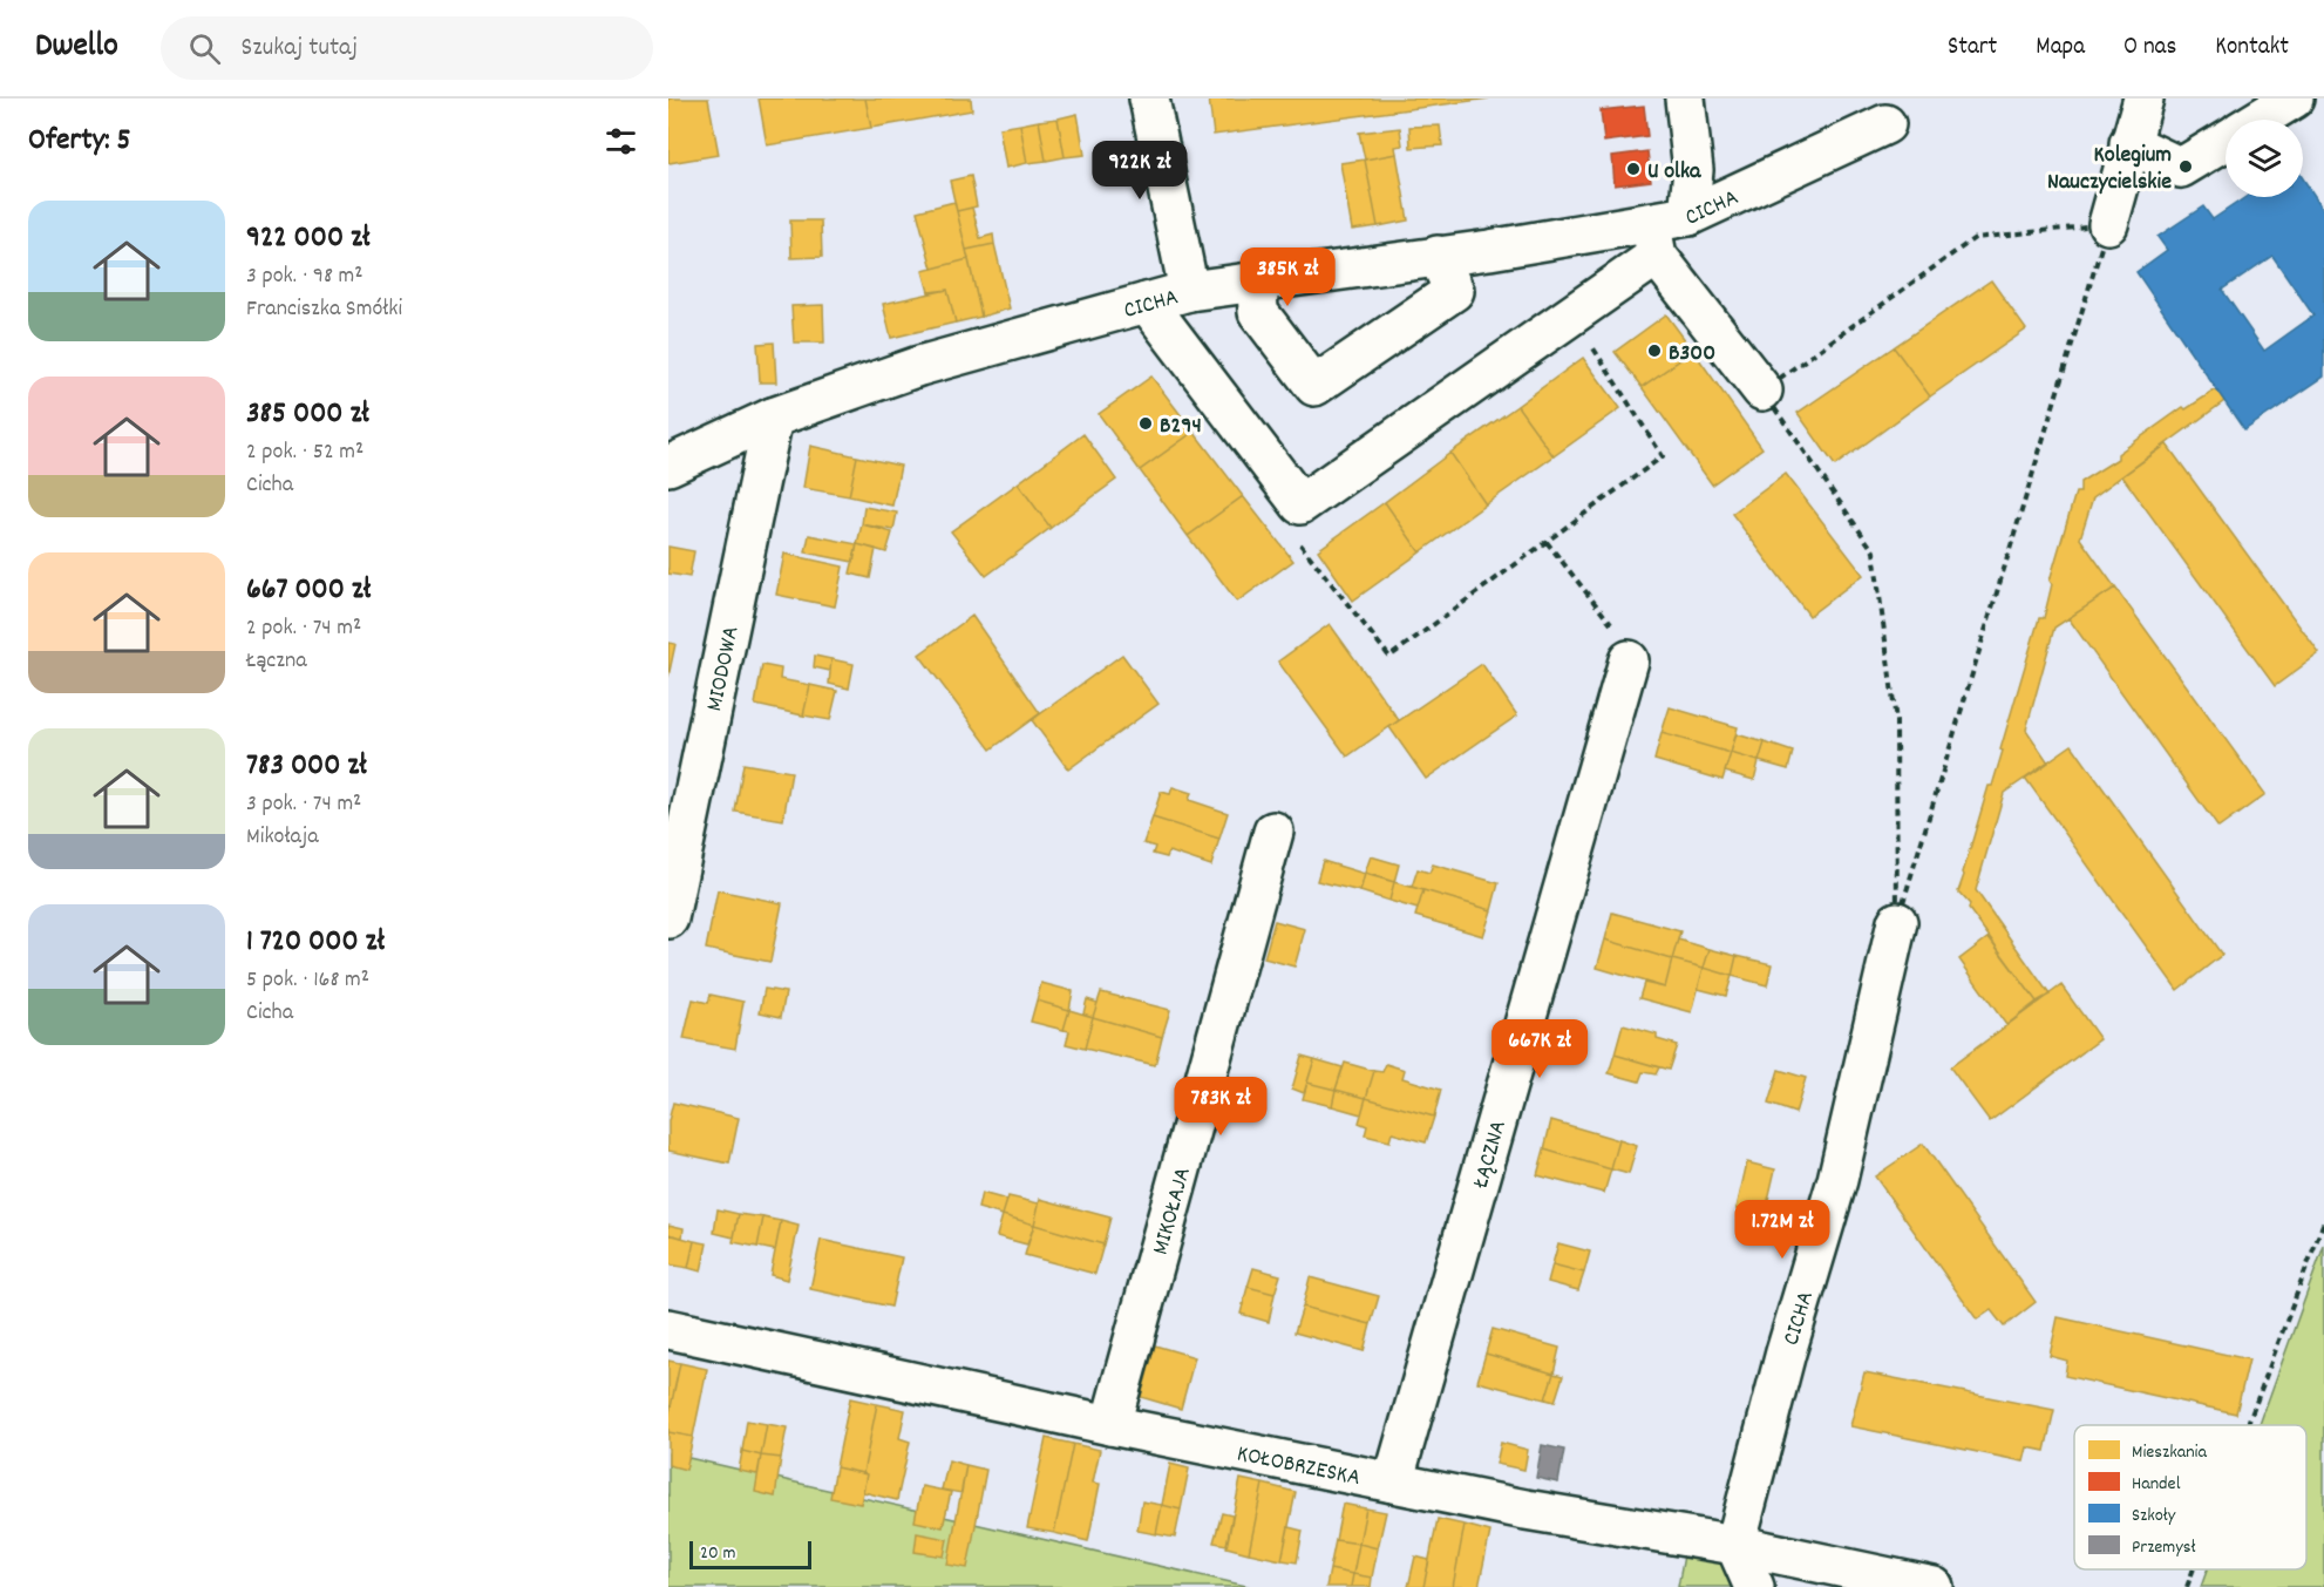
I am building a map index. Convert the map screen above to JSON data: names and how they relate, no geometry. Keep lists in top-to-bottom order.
{
  "streets": {
    "street": [
      "CICHA",
      "MIODOWA",
      "ŁĄCZNA",
      "MIKOŁAJA",
      "KOŁOBRZESKA"
    ]
  },
  "crossings": [
    ["CICHA", "MIODOWA"],
    ["CICHA", "KOŁOBRZESKA"],
    ["ŁĄCZNA", "KOŁOBRZESKA"],
    ["MIKOŁAJA", "KOŁOBRZESKA"]
  ],
  "places": [
    "Kolegium Nauczycielskie",
    "U olka",
    "B300",
    "B294"
  ],
  "legend": [
    "Mieszkania",
    "Handel",
    "Szkoły",
    "Przemysł"
  ],
  "scale_bar": "20 m",
  "page": {
    "header": "Dwello",
    "search": "Szukaj tutaj",
    "nav": [
      "Start",
      "Mapa",
      "O nas",
      "Kontakt"
    ],
    "heading": "Oferty: 5",
    "price": [
      "922K zł",
      "385K zł",
      "667K zł",
      "783K zł",
      "1.72M zł"
    ],
    "list": [
      {
        "name": "922 000 zł",
        "note": "3 pok. · 98 m² · Franciszka Smółki"
      },
      {
        "name": "385 000 zł",
        "note": "2 pok. · 52 m² · Cicha"
      },
      {
        "name": "667 000 zł",
        "note": "2 pok. · 74 m² · Łączna"
      },
      {
        "name": "783 000 zł",
        "note": "3 pok. · 74 m² · Mikołaja"
      },
      {
        "name": "1 720 000 zł",
        "note": "5 pok. · 168 m² · Cicha"
      }
    ],
    "scale": "20 m"
  }
}
